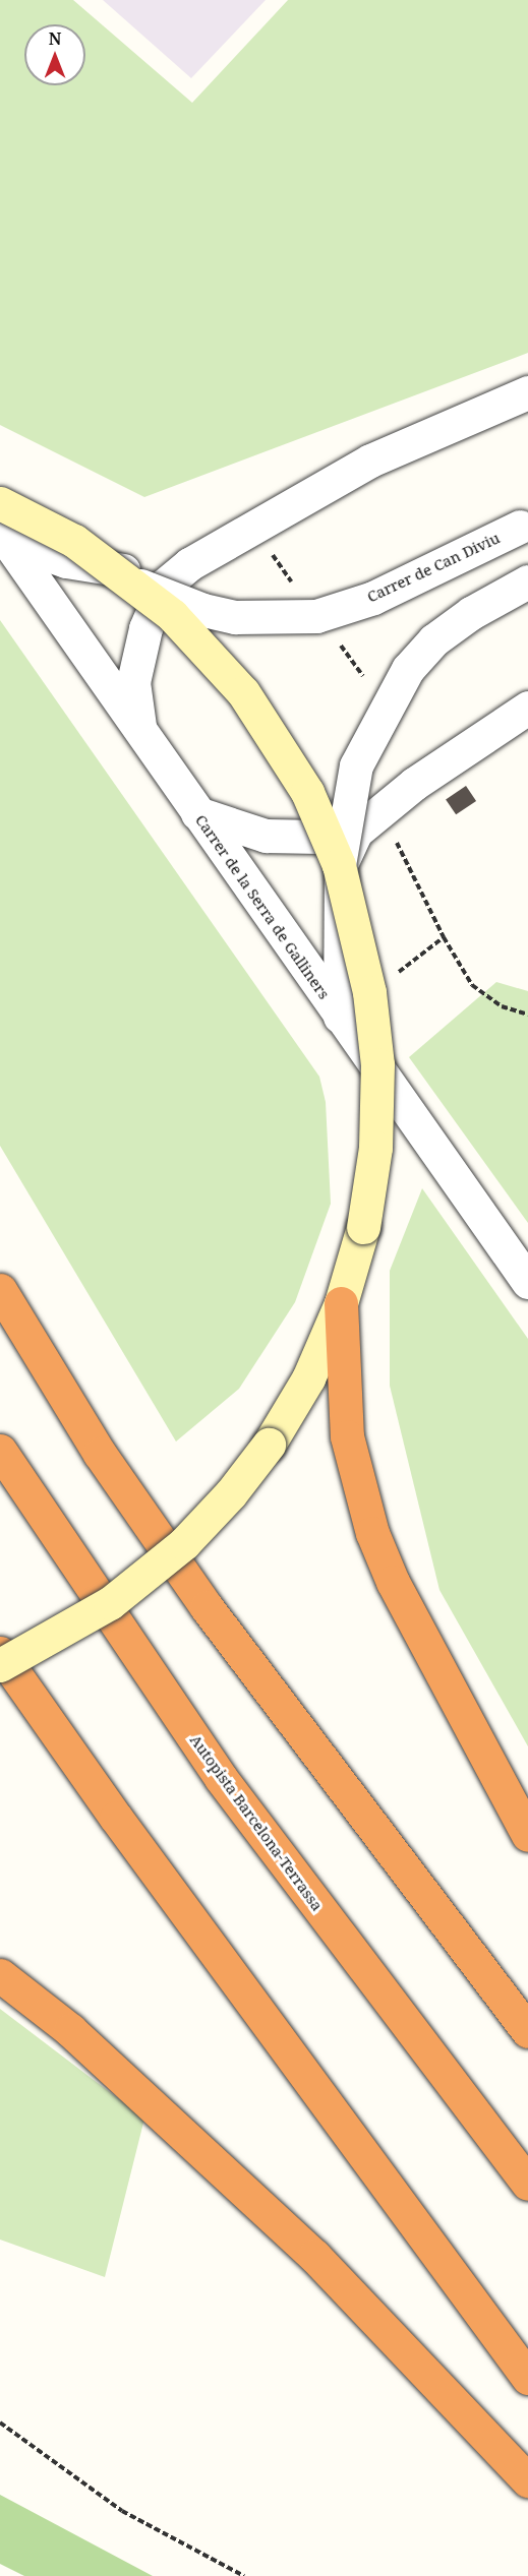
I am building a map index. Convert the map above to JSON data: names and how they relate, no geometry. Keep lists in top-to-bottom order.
{
  "streets": {
    "highway": ["Autopista Barcelona-Terrassa"],
    "street": ["Carrer de Can Diviu", "Carrer de la Serra de Galliners"]
  },
  "north": "top"
}
